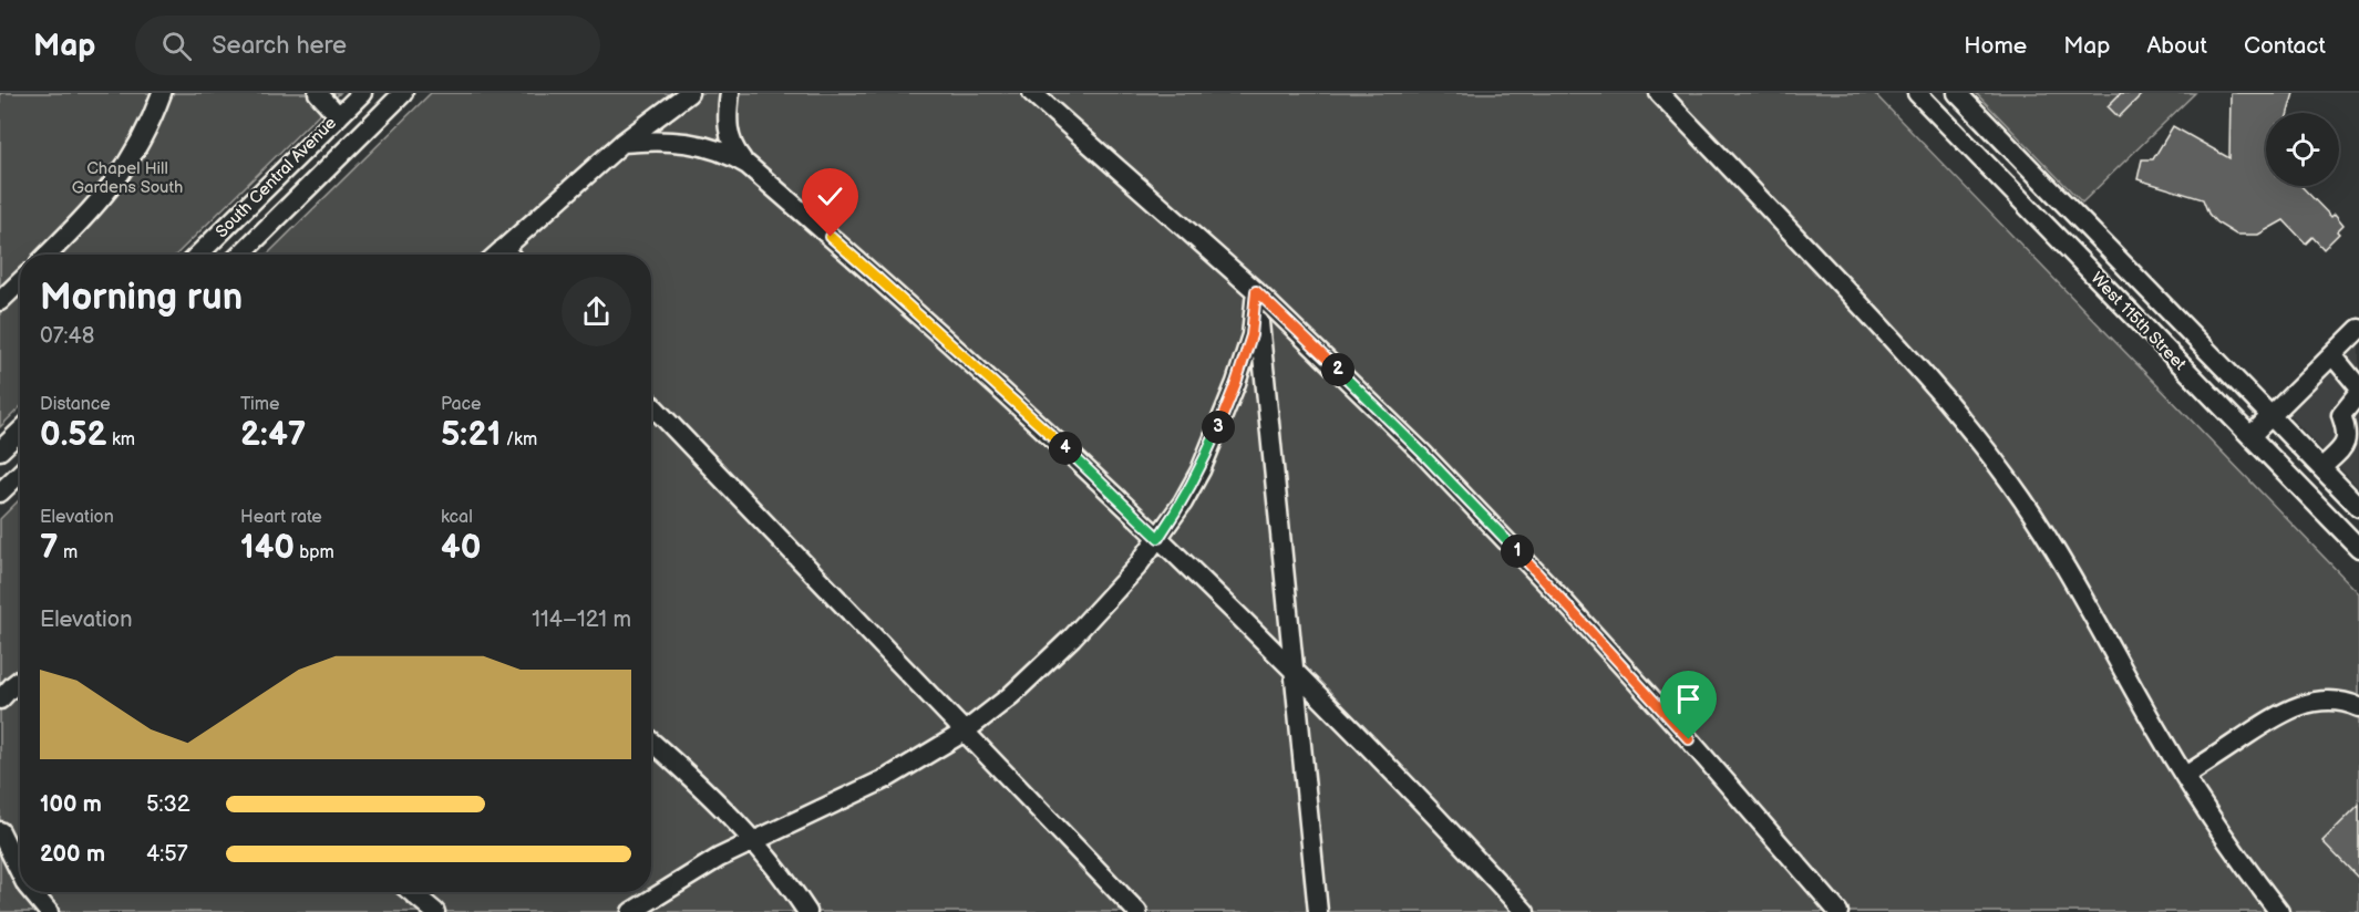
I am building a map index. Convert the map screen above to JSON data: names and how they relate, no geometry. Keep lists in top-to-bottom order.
{
  "streets": {
    "street": ["South Central Avenue", "West 115th Street"]
  },
  "parks": ["Chapel Hill Gardens South"],
  "page": {
    "header": "Map",
    "search": "Search here",
    "nav": [
      "Home",
      "Map",
      "About",
      "Contact"
    ],
    "heading": ["Morning run", "07:48"],
    "pins": [
      "2",
      "3",
      "4",
      "1"
    ],
    "stats": [
      ["Distance", "0.52 km"],
      ["Time", "2:47"],
      ["Pace", "5:21 /km"],
      ["Elevation", "7 m"],
      ["Heart rate", "140 bpm"],
      ["kcal", "40"]
    ],
    "chart": ["Elevation", "114–121 m"],
    "list": [
      {
        "name": "100 m",
        "note": "5:32"
      },
      {
        "name": "200 m",
        "note": "4:57"
      }
    ]
  }
}
